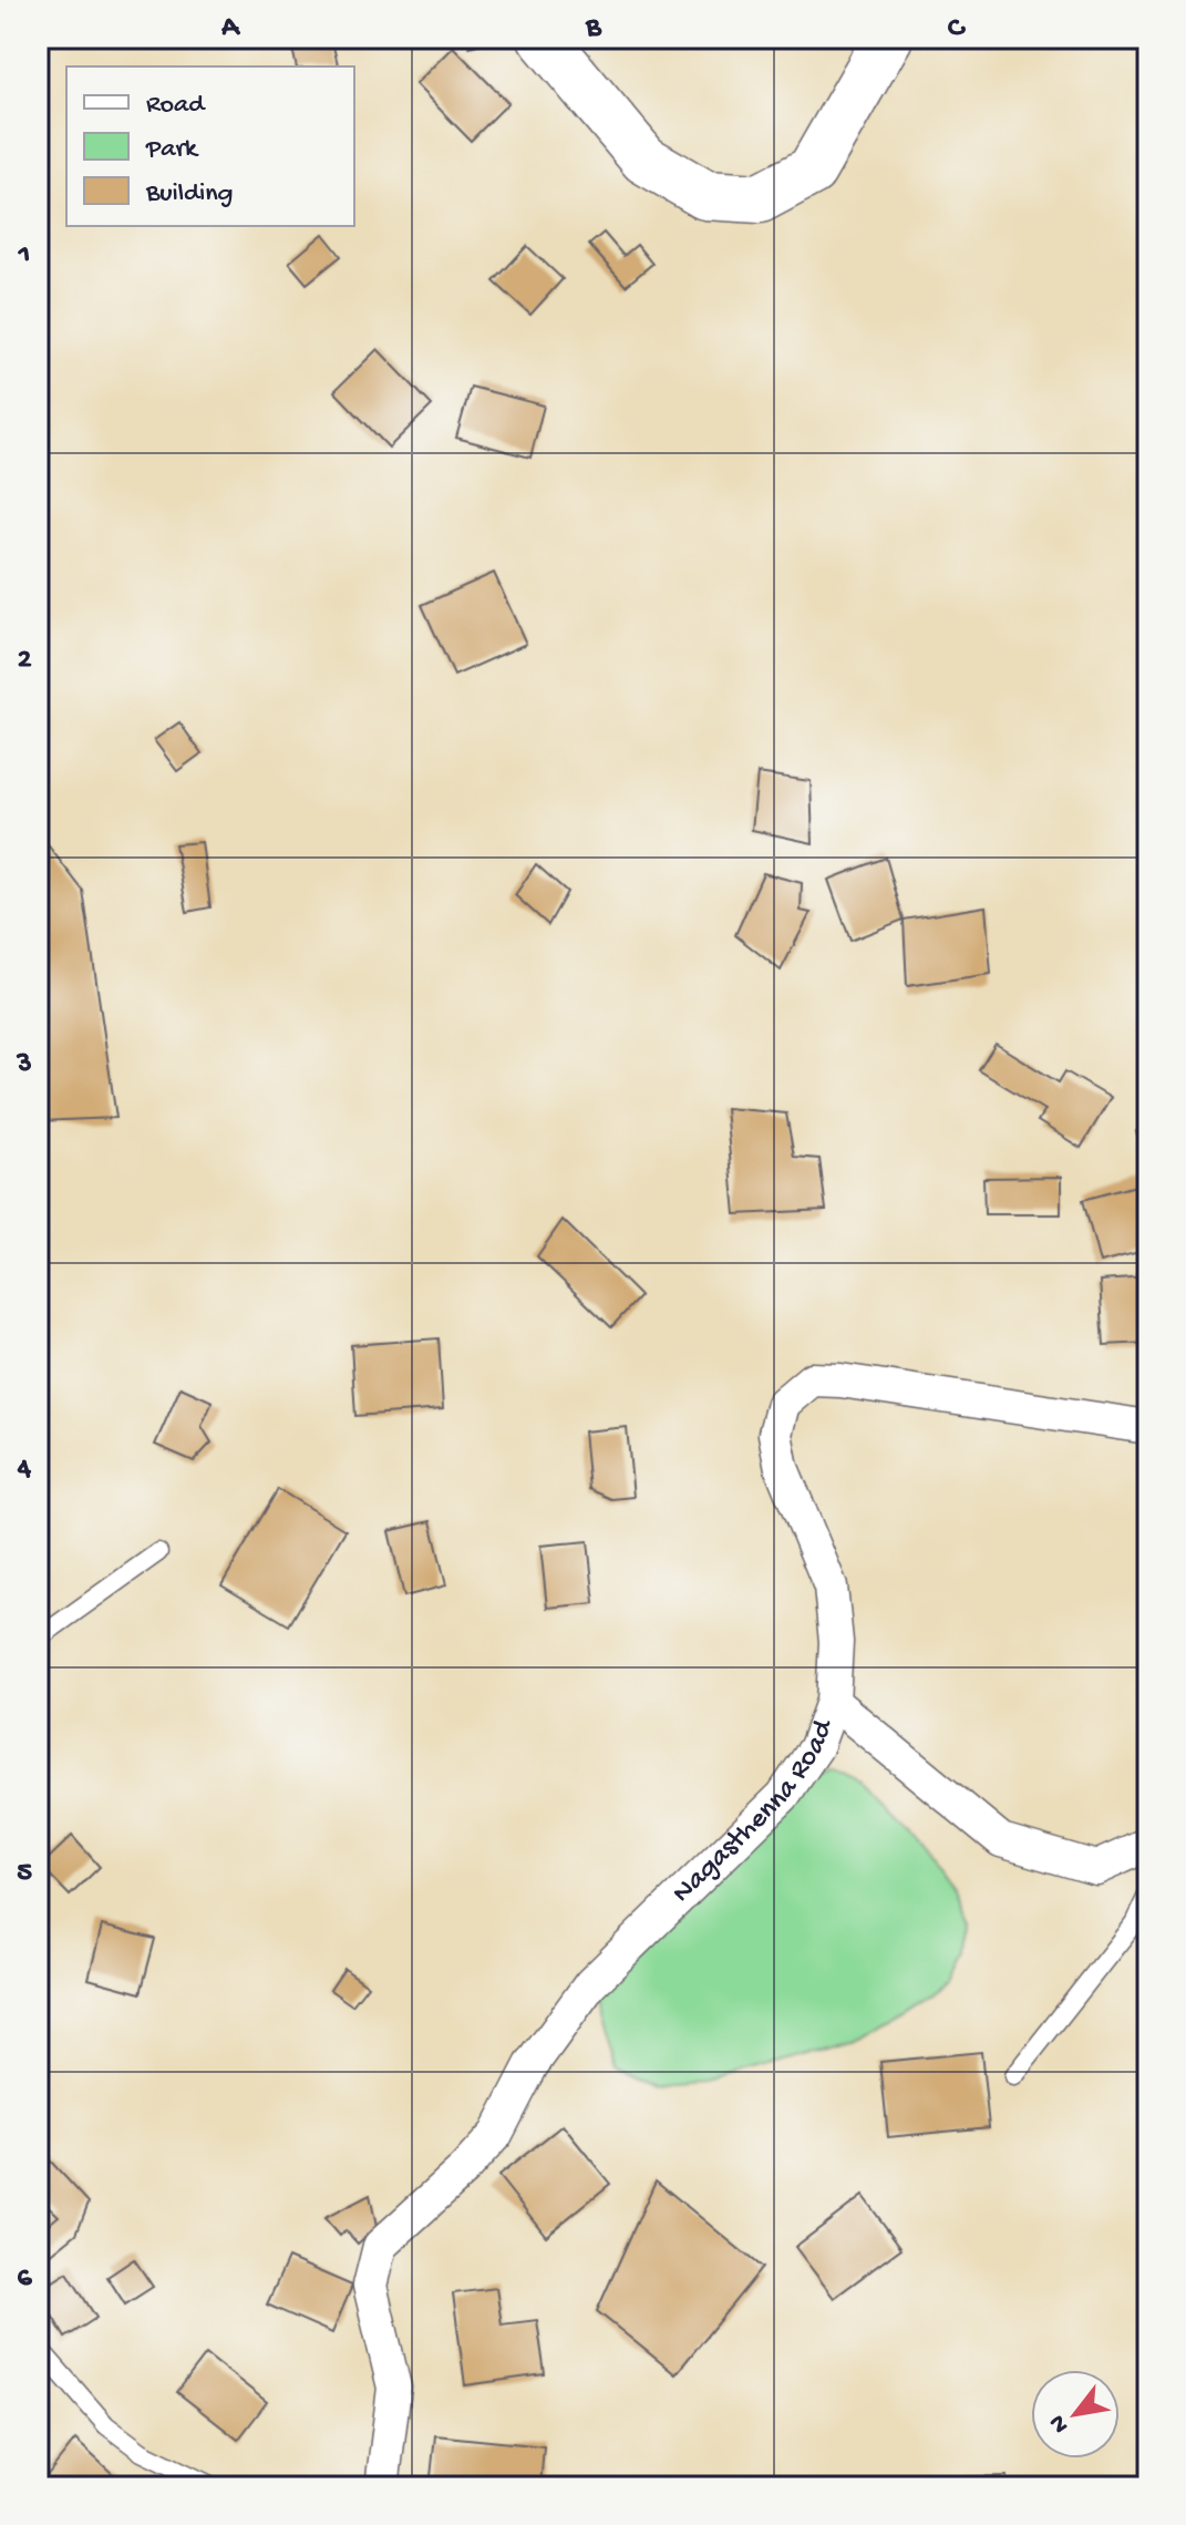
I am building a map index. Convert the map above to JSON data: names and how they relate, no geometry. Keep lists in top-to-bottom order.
{
  "streets": {
    "street": ["Nagasthenna Road"]
  },
  "legend": ["Road", "Park", "Building"],
  "north": "bottom left",
  "grid": {
    "columns": ["A", "B", "C"],
    "rows": [
      "1",
      "2",
      "3",
      "4",
      "5",
      "6"
    ]
  }
}
